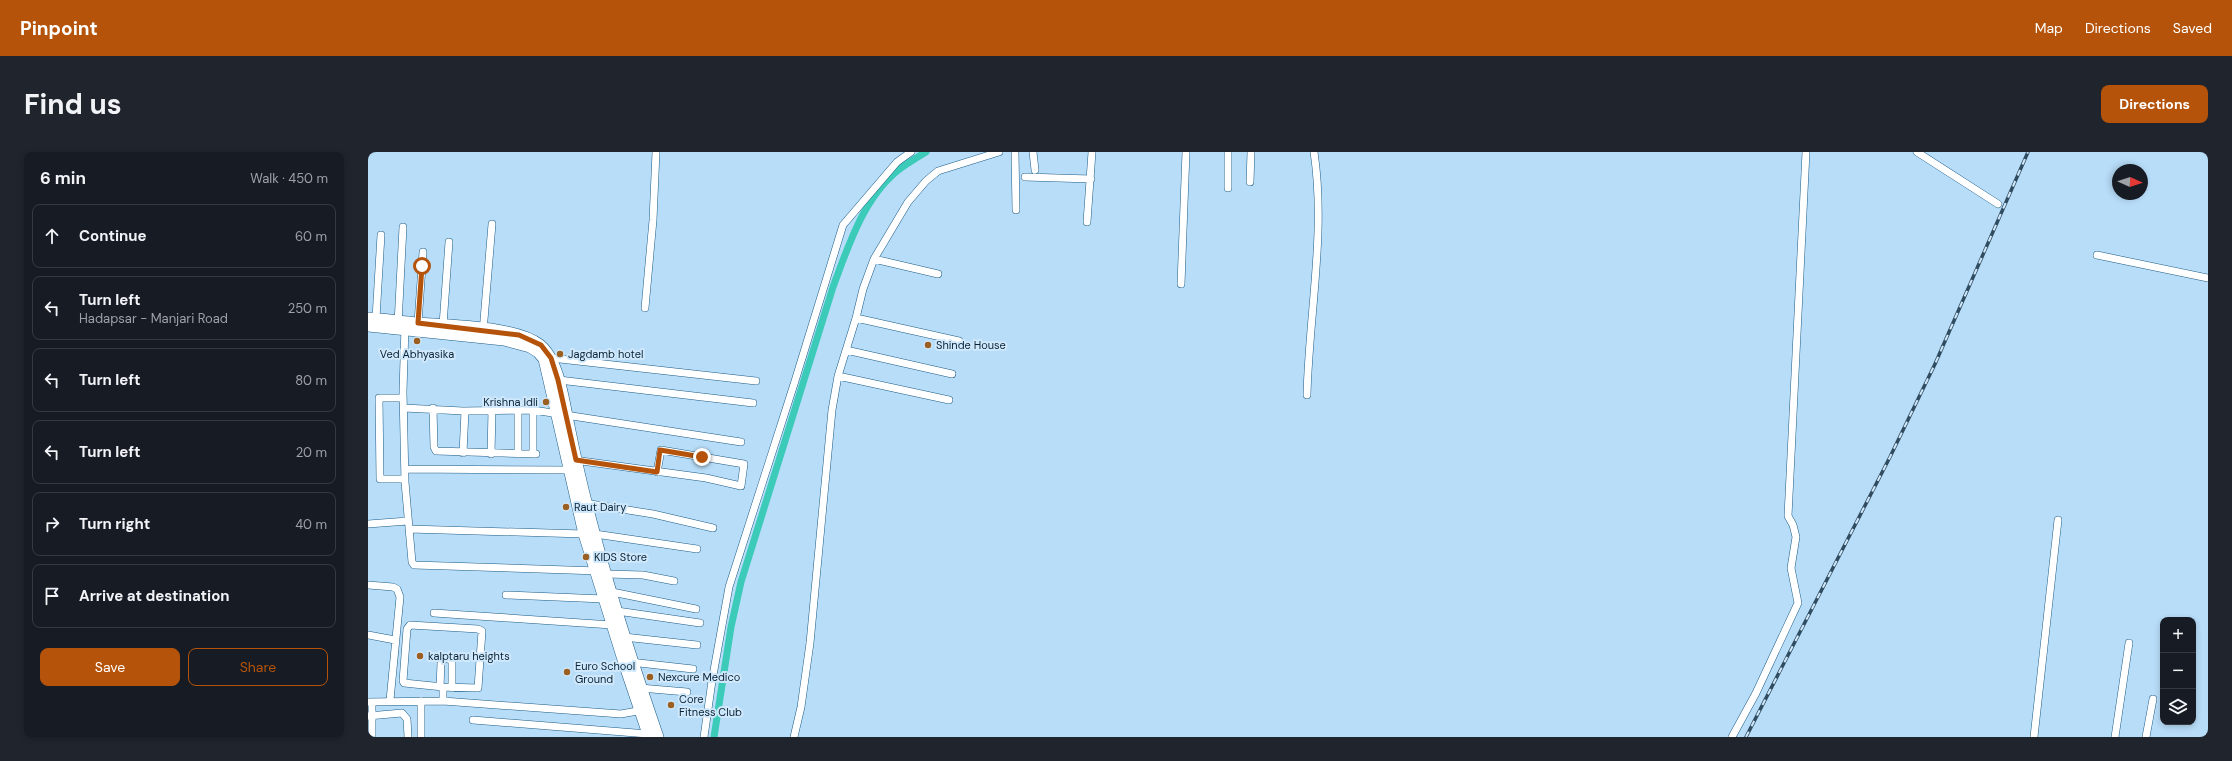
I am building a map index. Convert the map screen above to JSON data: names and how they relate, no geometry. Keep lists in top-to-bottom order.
{
  "places": [
    "Ved Abhyasika",
    "Shinde House",
    "Jagdamb hotel",
    "Krishna Idli",
    "Raut Dairy",
    "KIDS Store",
    "kalptaru heights",
    "Euro School Ground",
    "Nexcure Medico",
    "Core Fitness Club"
  ],
  "north": "right",
  "page": {
    "header": "Pinpoint",
    "nav": ["Map", "Directions", "Saved"],
    "buttons": [
      "Directions",
      ["Save", "Share"]
    ],
    "title": "Find us",
    "heading": ["6 min", "Walk · 450 m"],
    "list": [
      ["Continue", "60 m"],
      ["Turn left", "Hadapsar - Manjari Road", "250 m"],
      ["Turn left", "80 m"],
      ["Turn left", "20 m"],
      ["Turn right", "40 m"],
      "Arrive at destination"
    ],
    "map_buttons": ["+", "−"]
  }
}
